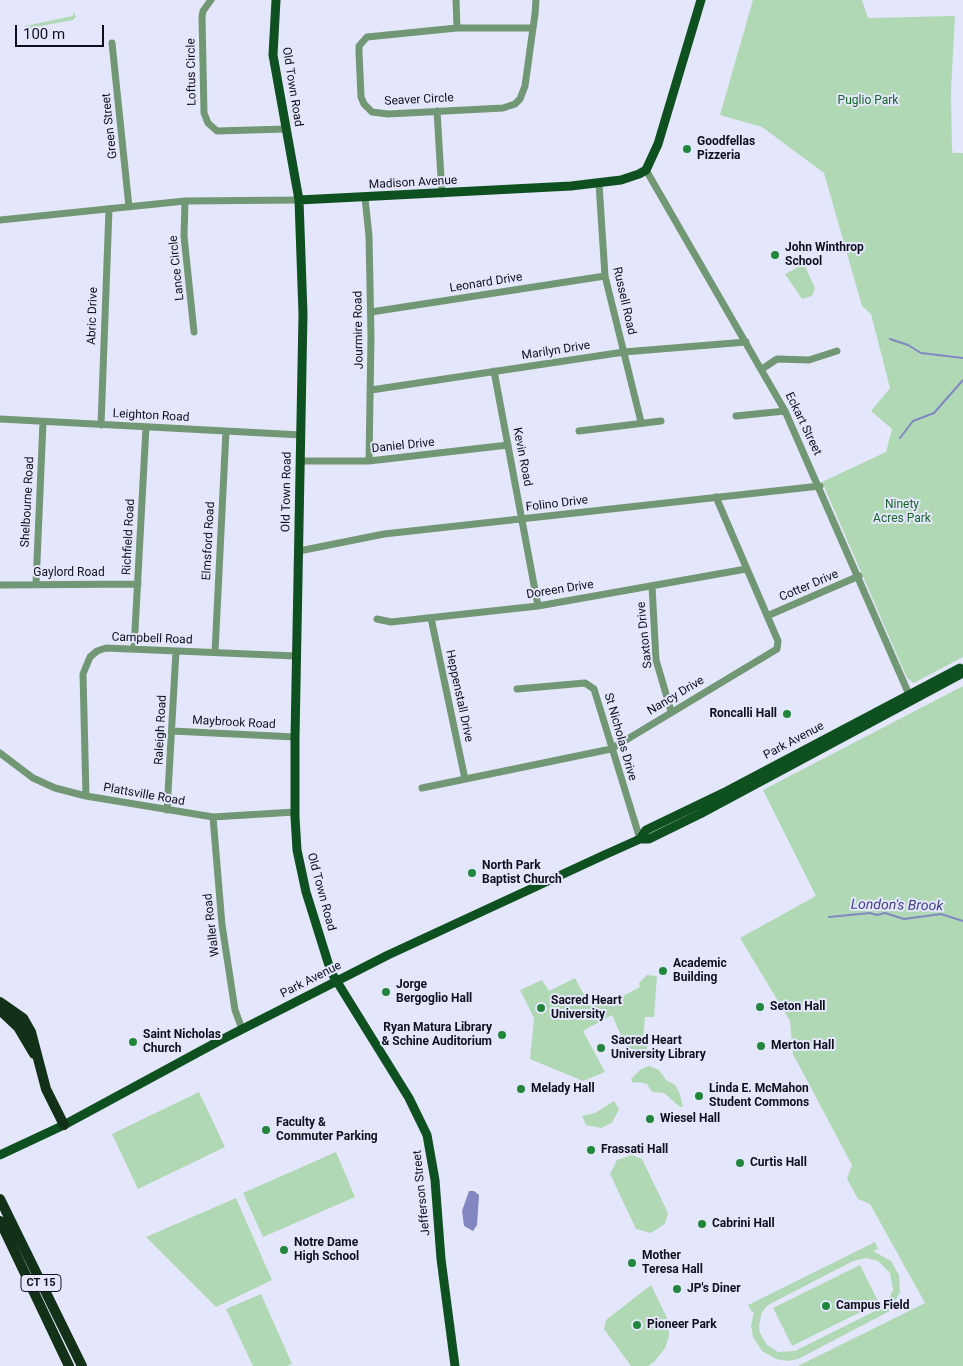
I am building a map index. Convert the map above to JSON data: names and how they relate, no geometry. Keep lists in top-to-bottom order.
{
  "streets": {
    "highway": ["CT 15"],
    "main road": [
      "Old Town Road",
      "Madison Avenue",
      "Park Avenue",
      "Jefferson Street"
    ],
    "street": [
      "Loftus Circle",
      "Seaver Circle",
      "Green Street",
      "Lance Circle",
      "Leonard Drive",
      "Russell Road",
      "Abric Drive",
      "Jourmire Road",
      "Marilyn Drive",
      "Leighton Road",
      "Eckart Street",
      "Daniel Drive",
      "Kevin Road",
      "Shelbourne Road",
      "Folino Drive",
      "Richfield Road",
      "Elmsford Road",
      "Gaylord Road",
      "Cotter Drive",
      "Doreen Drive",
      "Saxton Drive",
      "Campbell Road",
      "Heppenstall Drive",
      "Nancy Drive",
      "Maybrook Road",
      "Raleigh Road",
      "St Nicholas Drive",
      "Plattsville Road",
      "Waller Road"
    ]
  },
  "crossings": [
    ["Loftus Circle", "Old Town Road"],
    ["Old Town Road", "Madison Avenue"],
    ["Old Town Road", "Leighton Road"],
    ["Old Town Road", "Daniel Drive"],
    ["Old Town Road", "Folino Drive"],
    ["Old Town Road", "Campbell Road"],
    ["Old Town Road", "Maybrook Road"],
    ["Old Town Road", "Park Avenue"],
    ["Old Town Road", "Plattsville Road"],
    ["Old Town Road", "Jefferson Street"],
    ["Green Street", "Madison Avenue"],
    ["Madison Avenue", "Lance Circle"],
    ["Madison Avenue", "Russell Road"],
    ["Madison Avenue", "Abric Drive"],
    ["Madison Avenue", "Jourmire Road"],
    ["Madison Avenue", "Eckart Street"],
    ["Leonard Drive", "Russell Road"],
    ["Leonard Drive", "Jourmire Road"],
    ["Russell Road", "Marilyn Drive"],
    ["Abric Drive", "Leighton Road"],
    ["Jourmire Road", "Marilyn Drive"],
    ["Jourmire Road", "Daniel Drive"],
    ["Marilyn Drive", "Eckart Street"],
    ["Marilyn Drive", "Kevin Road"],
    ["Leighton Road", "Shelbourne Road"],
    ["Leighton Road", "Richfield Road"],
    ["Leighton Road", "Elmsford Road"],
    ["Eckart Street", "Folino Drive"],
    ["Eckart Street", "Cotter Drive"],
    ["Eckart Street", "Park Avenue"],
    ["Daniel Drive", "Kevin Road"],
    ["Kevin Road", "Folino Drive"],
    ["Kevin Road", "Doreen Drive"],
    ["Shelbourne Road", "Gaylord Road"],
    ["Folino Drive", "Nancy Drive"],
    ["Richfield Road", "Gaylord Road"],
    ["Richfield Road", "Campbell Road"],
    ["Elmsford Road", "Campbell Road"],
    ["Cotter Drive", "Nancy Drive"],
    ["Doreen Drive", "Saxton Drive"],
    ["Doreen Drive", "Heppenstall Drive"],
    ["Doreen Drive", "Nancy Drive"],
    ["Saxton Drive", "Nancy Drive"],
    ["Campbell Road", "Raleigh Road"],
    ["Campbell Road", "Plattsville Road"],
    ["Heppenstall Drive", "Nancy Drive"],
    ["Nancy Drive", "St Nicholas Drive"],
    ["Maybrook Road", "Raleigh Road"],
    ["Raleigh Road", "Plattsville Road"],
    ["St Nicholas Drive", "Park Avenue"],
    ["Park Avenue", "Waller Road"],
    ["Park Avenue", "Jefferson Street"],
    ["Plattsville Road", "Waller Road"]
  ],
  "water": ["London's Brook"],
  "parks": ["Puglio Park", "Ninety Acres Park"],
  "places": [
    "Goodfellas Pizzeria",
    "John Winthrop School",
    "Roncalli Hall",
    "North Park Baptist Church",
    "Academic Building",
    "Jorge Bergoglio Hall",
    "Seton Hall",
    "Sacred Heart University",
    "Ryan Matura Library & Schine Auditorium",
    "Saint Nicholas Church",
    "Merton Hall",
    "Sacred Heart University Library",
    "Melady Hall",
    "Linda E. McMahon Student Commons",
    "Wiesel Hall",
    "Faculty & Commuter Parking",
    "Frassati Hall",
    "Curtis Hall",
    "Cabrini Hall",
    "Notre Dame High School",
    "Mother Teresa Hall",
    "JP's Diner",
    "Campus Field",
    "Pioneer Park"
  ],
  "scale_bar": "100 m"
}
